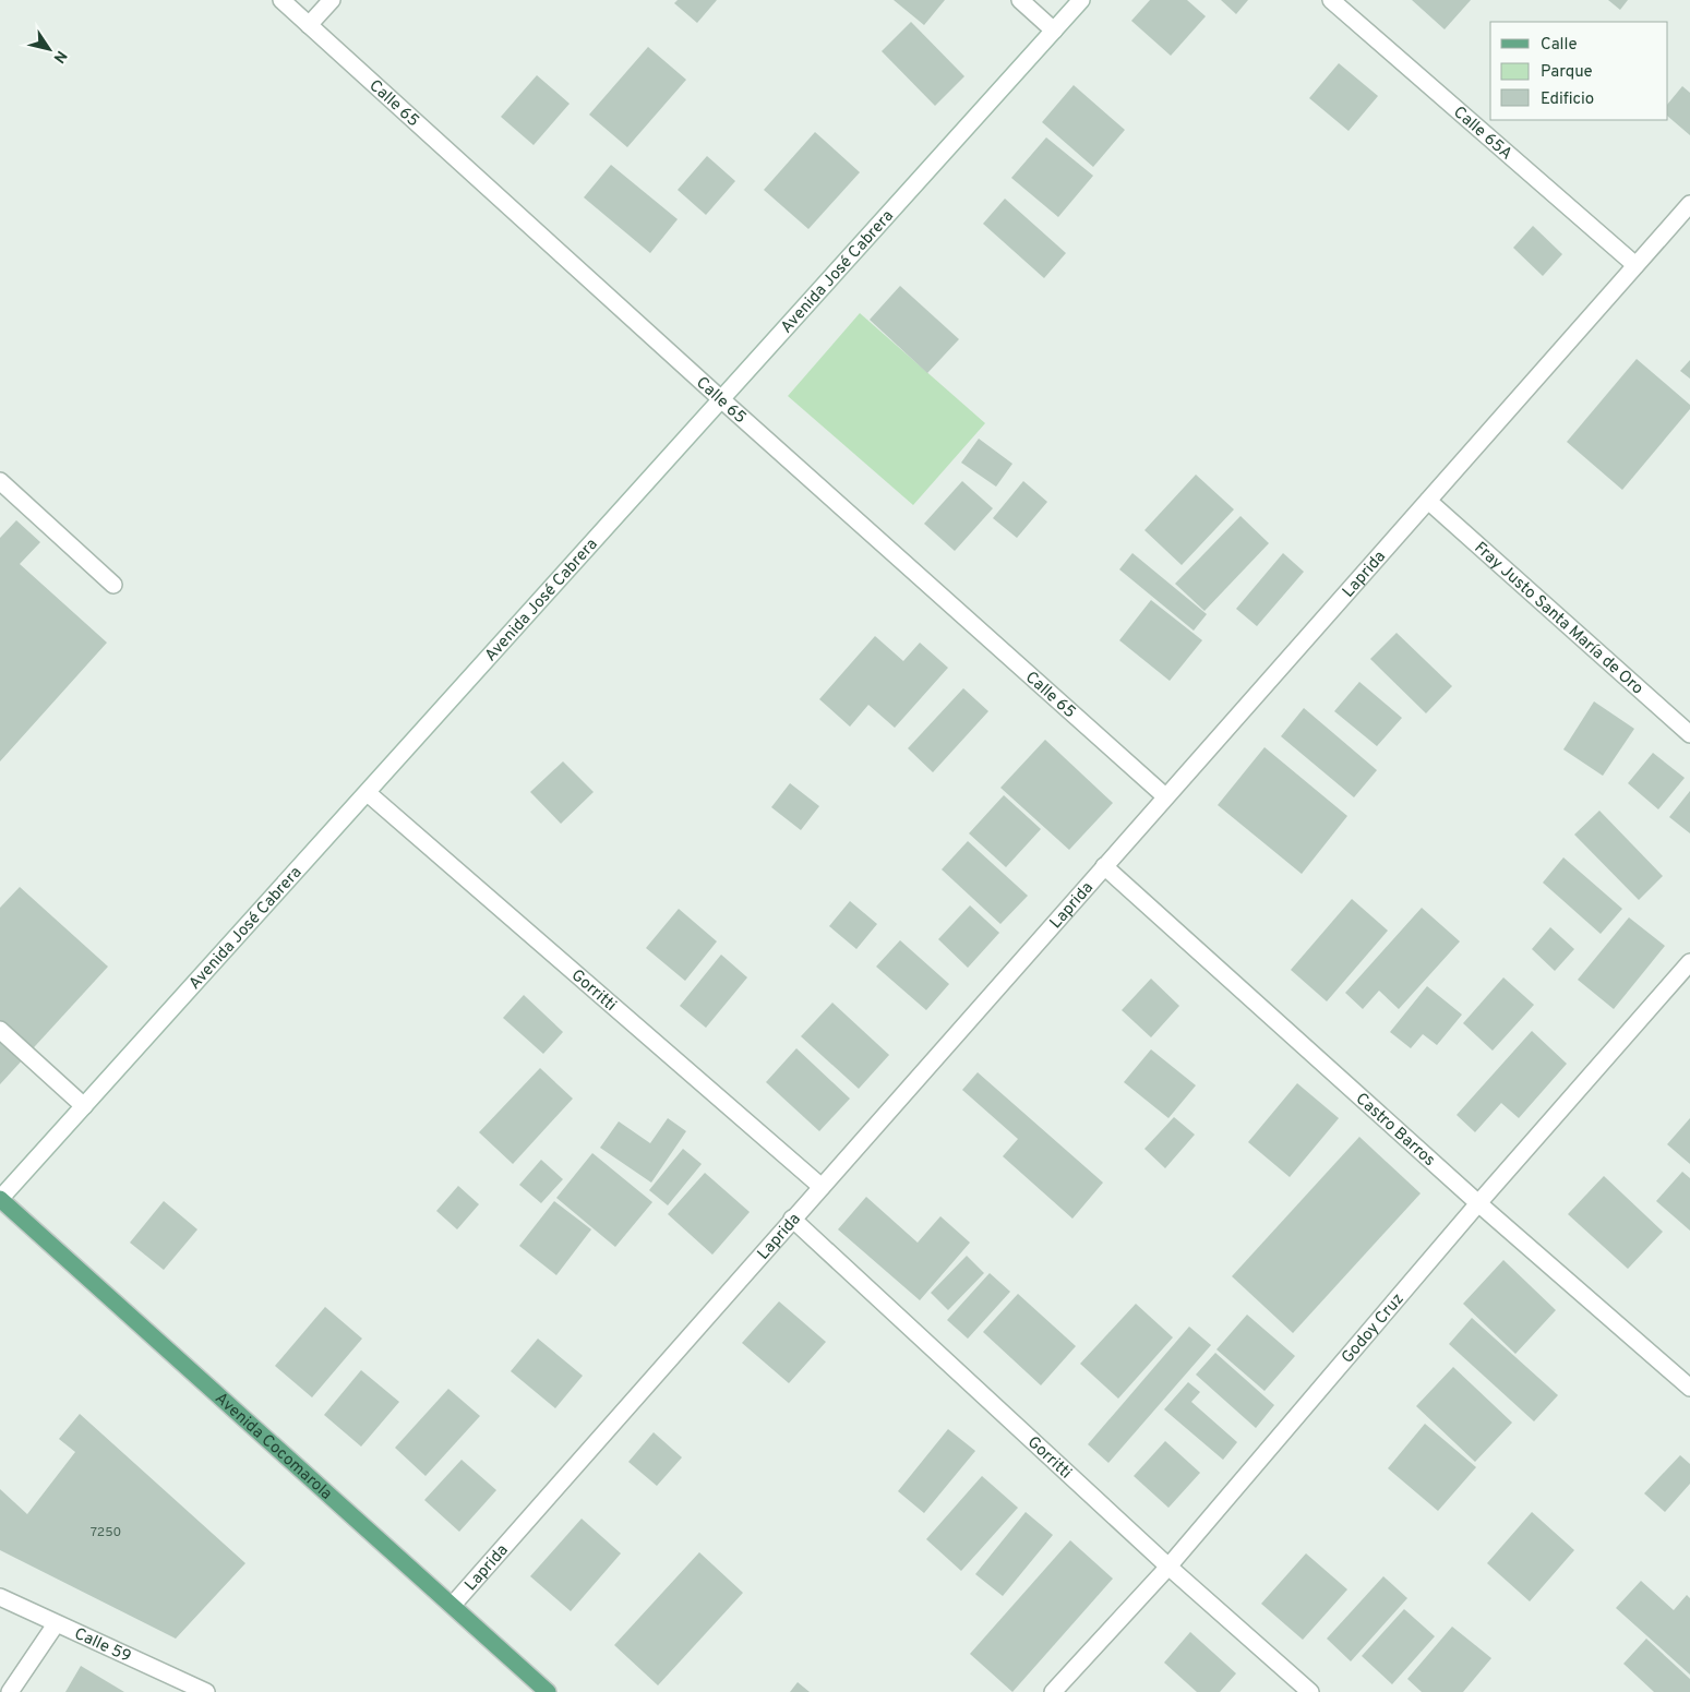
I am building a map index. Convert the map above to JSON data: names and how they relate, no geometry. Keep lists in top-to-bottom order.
{
  "streets": {
    "main road": ["Avenida Cocomarola"],
    "street": [
      "Calle 65",
      "Calle 65A",
      "Avenida José Cabrera",
      "Laprida",
      "Fray Justo Santa María de Oro",
      "Gorritti",
      "Castro Barros",
      "Godoy Cruz",
      "Calle 59"
    ]
  },
  "crossings": [
    ["Calle 65", "Avenida José Cabrera"],
    ["Calle 65", "Laprida"],
    ["Calle 65A", "Laprida"],
    ["Avenida José Cabrera", "Gorritti"],
    ["Avenida José Cabrera", "Avenida Cocomarola"],
    ["Laprida", "Fray Justo Santa María de Oro"],
    ["Laprida", "Gorritti"],
    ["Laprida", "Castro Barros"],
    ["Laprida", "Avenida Cocomarola"],
    ["Gorritti", "Godoy Cruz"],
    ["Castro Barros", "Godoy Cruz"]
  ],
  "house_numbers": ["7250"],
  "legend": ["Calle", "Parque", "Edificio"],
  "north": "bottom right"
}
